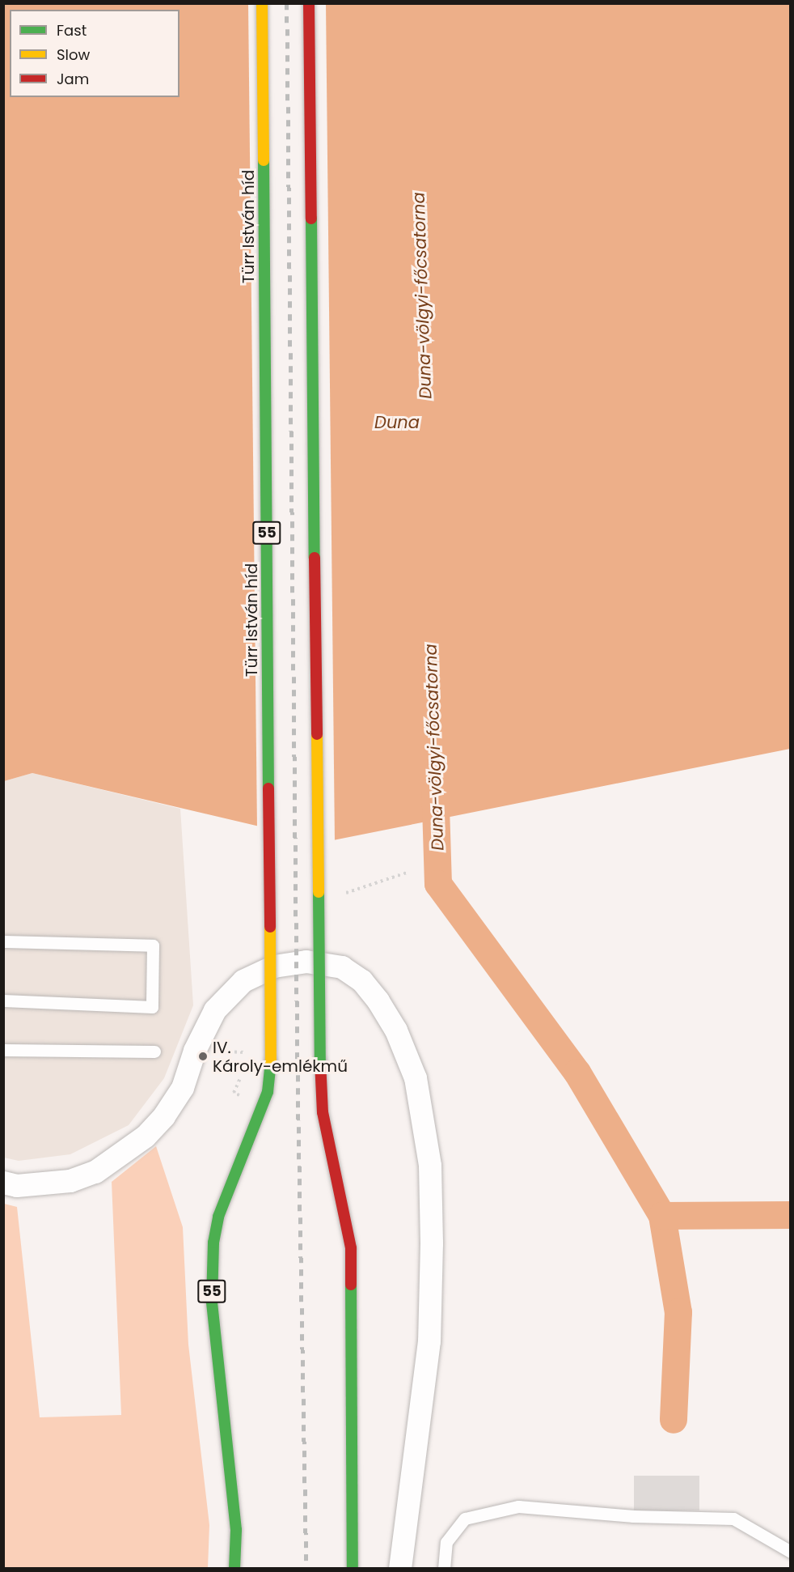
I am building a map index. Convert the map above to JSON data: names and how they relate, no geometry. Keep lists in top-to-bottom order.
{
  "streets": {
    "main road": ["Türr István híd", "55"]
  },
  "water": ["Duna-völgyi-főcsatorna", "Duna"],
  "places": ["IV. Károly-emlékmű"],
  "legend": ["Fast", "Slow", "Jam"]
}
